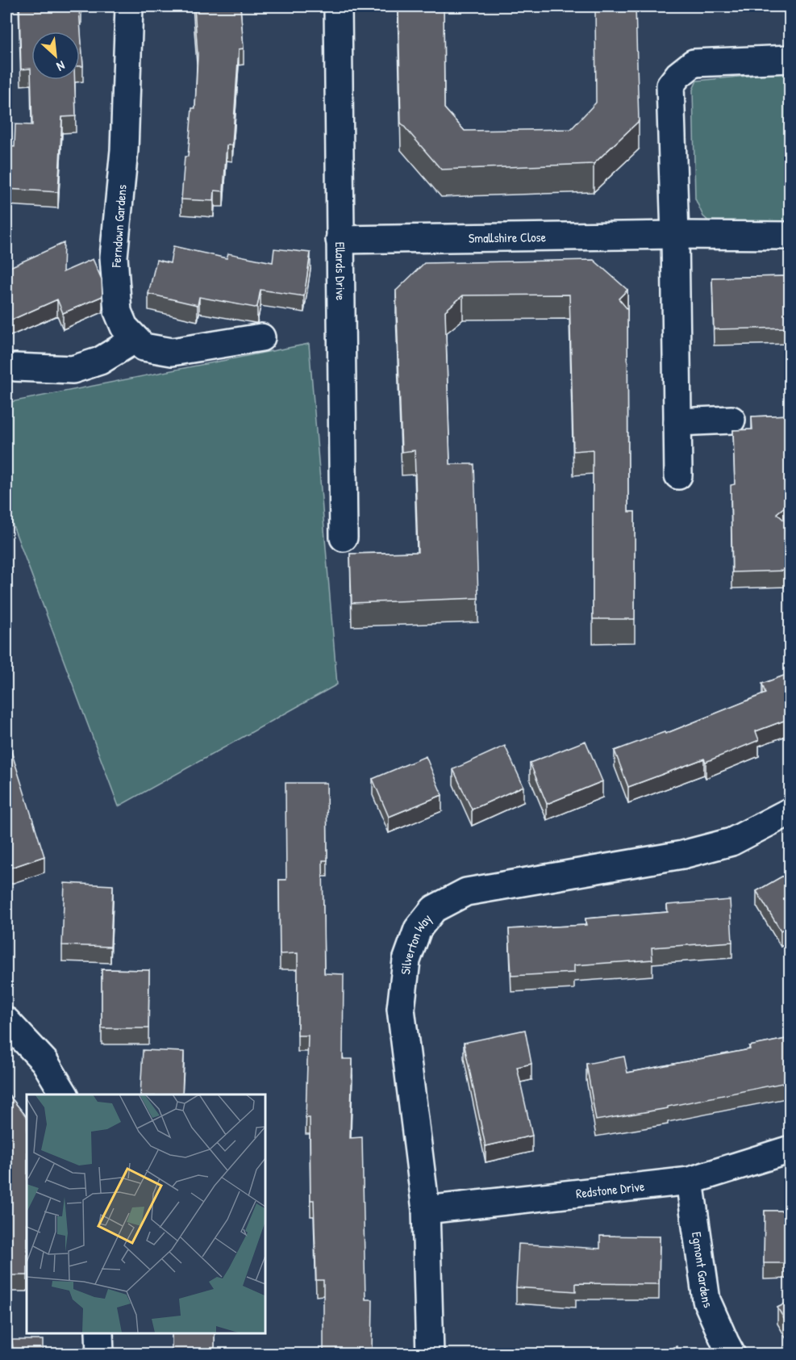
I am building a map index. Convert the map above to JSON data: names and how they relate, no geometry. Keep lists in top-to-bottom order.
{
  "streets": {
    "street": [
      "Ferndown Gardens",
      "Smallshire Close",
      "Ellards Drive",
      "Silverton Way",
      "Redstone Drive",
      "Egmont Gardens"
    ]
  },
  "crossings": [
    ["Smallshire Close", "Ellards Drive"],
    ["Silverton Way", "Redstone Drive"],
    ["Redstone Drive", "Egmont Gardens"]
  ],
  "north": "bottom right"
}
